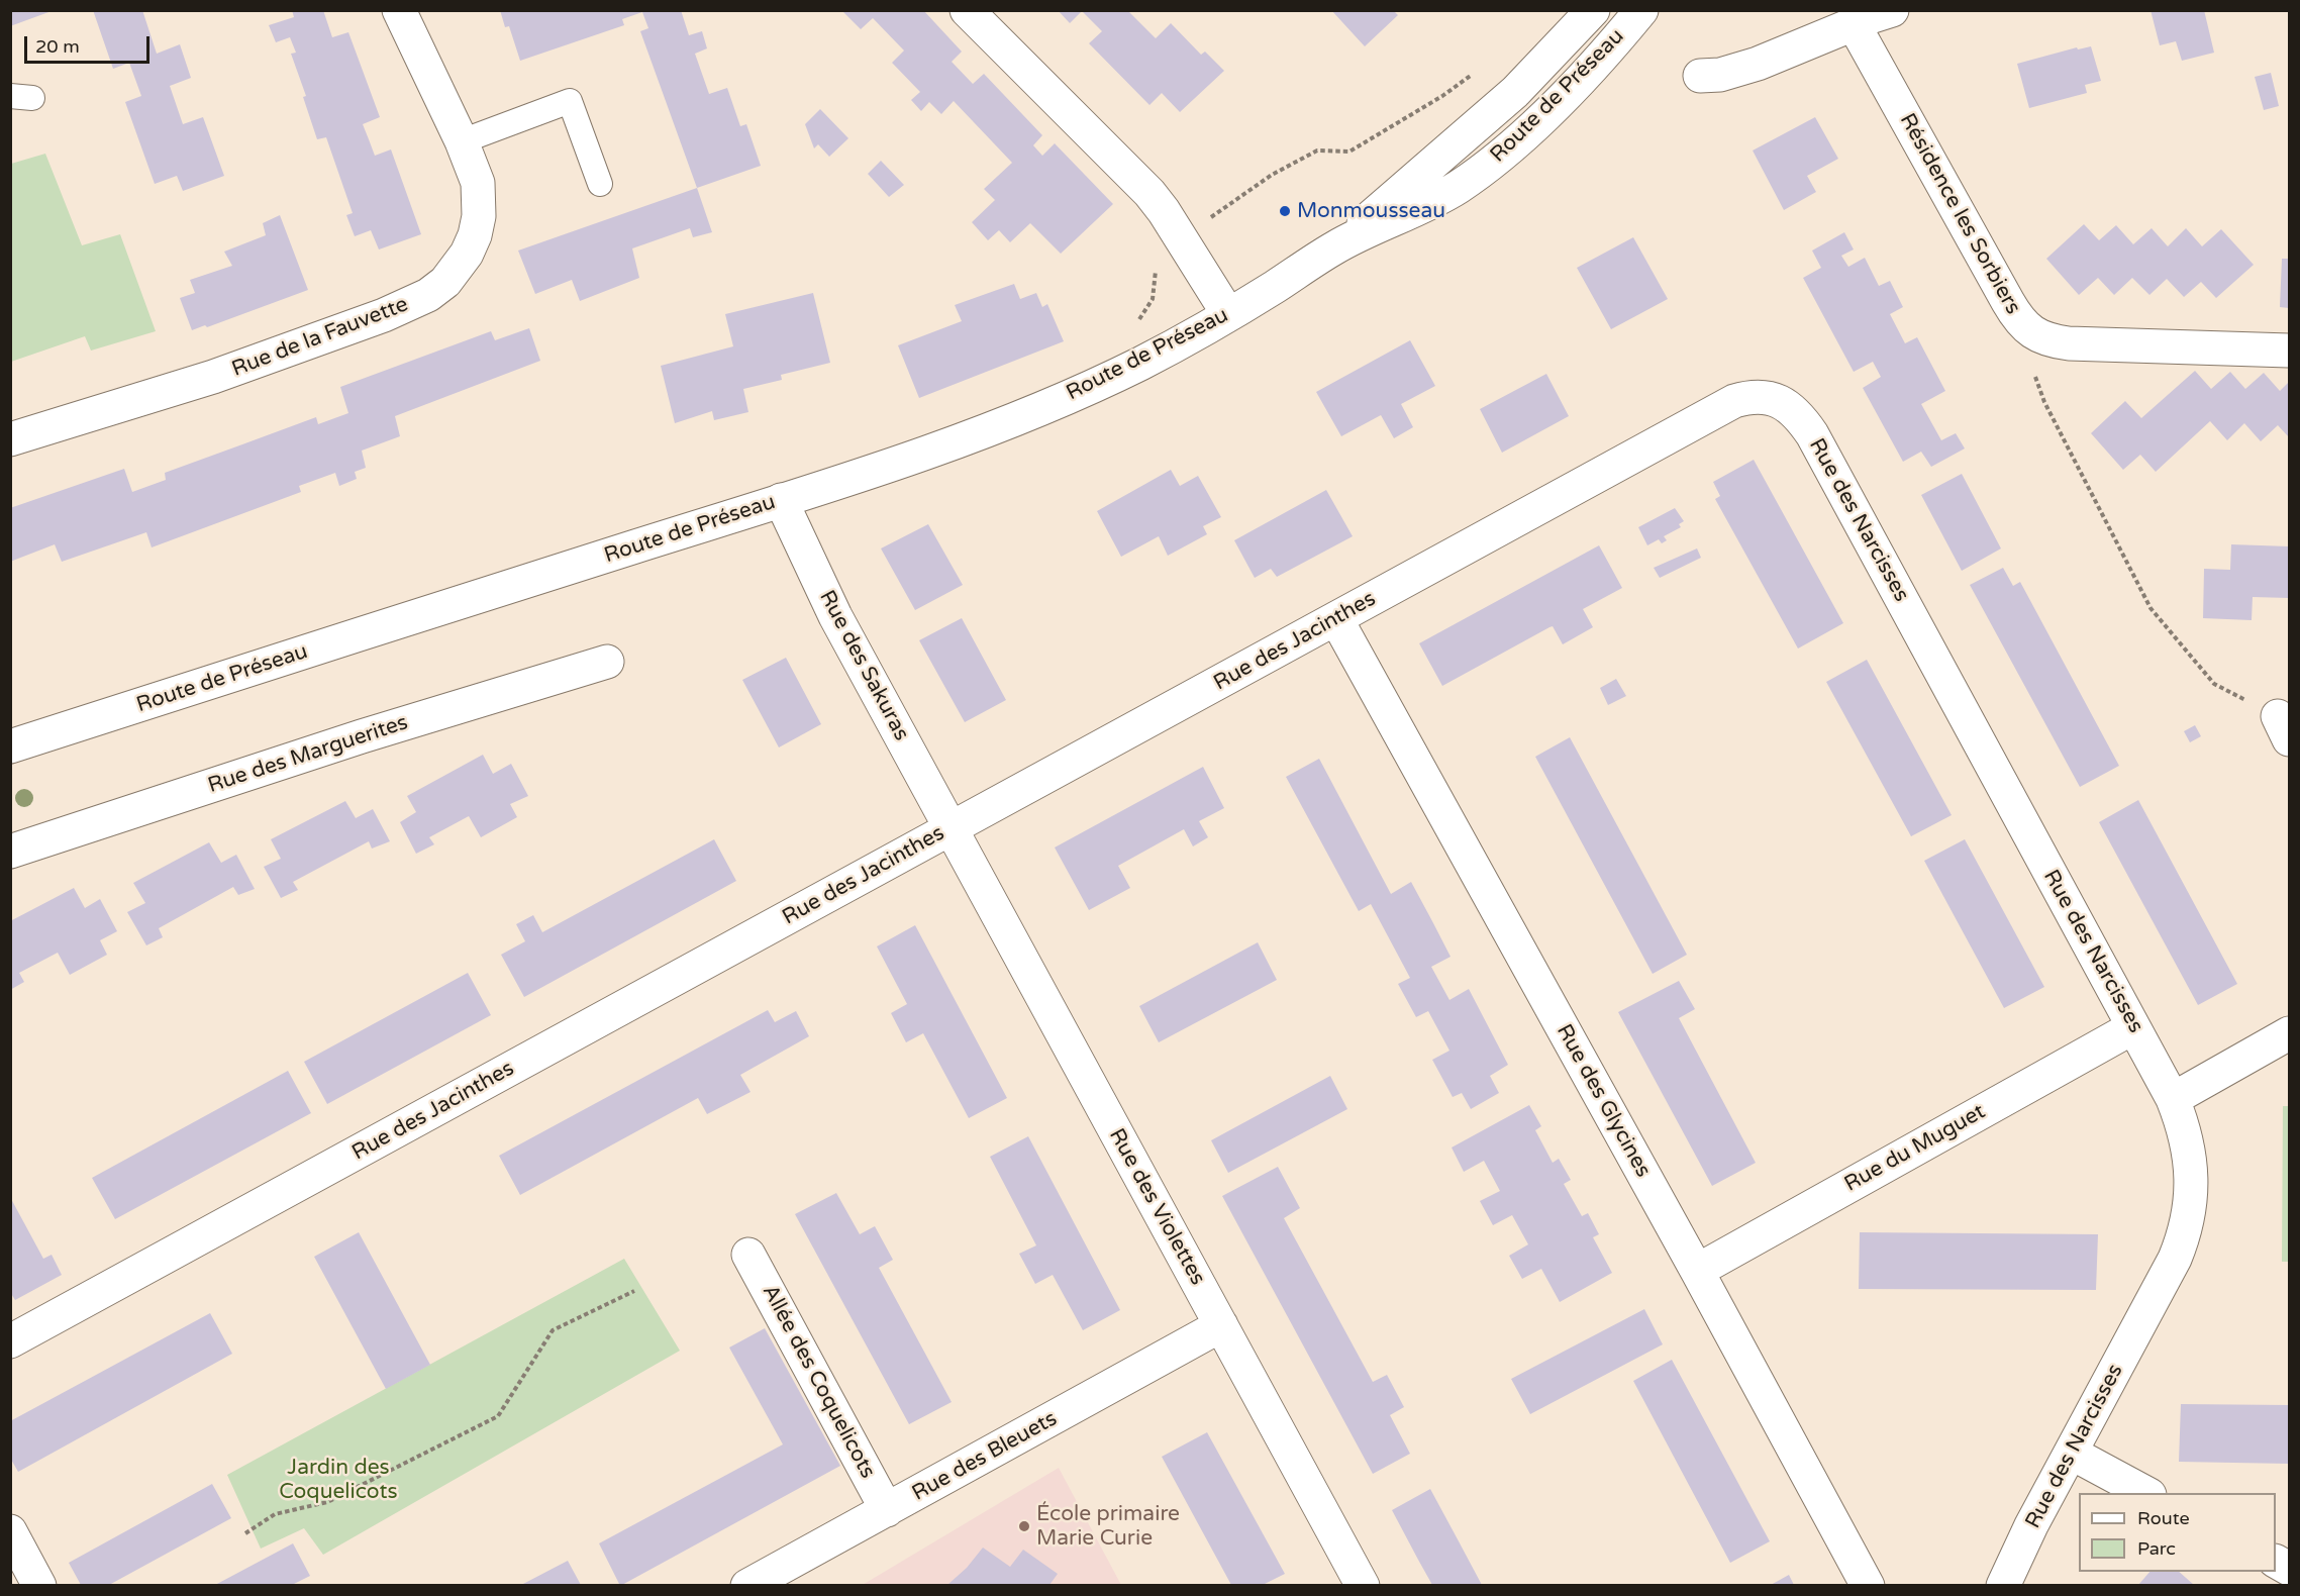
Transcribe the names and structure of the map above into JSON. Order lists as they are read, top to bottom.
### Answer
{
  "streets": {
    "street": [
      "Route de Préseau",
      "Résidence les Sorbiers",
      "Rue de la Fauvette",
      "Rue des Narcisses",
      "Rue des Jacinthes",
      "Rue des Sakuras",
      "Rue des Marguerites",
      "Rue des Glycines",
      "Rue du Muguet",
      "Rue des Violettes",
      "Allée des Coquelicots",
      "Rue des Bleuets"
    ]
  },
  "crossings": [
    ["Route de Préseau", "Rue des Sakuras"],
    ["Rue des Narcisses", "Rue des Jacinthes"],
    ["Rue des Narcisses", "Rue du Muguet"],
    ["Rue des Jacinthes", "Rue des Sakuras"],
    ["Rue des Jacinthes", "Rue des Glycines"],
    ["Rue des Jacinthes", "Rue des Violettes"],
    ["Rue des Sakuras", "Rue des Violettes"],
    ["Rue des Glycines", "Rue du Muguet"],
    ["Rue des Violettes", "Rue des Bleuets"],
    ["Allée des Coquelicots", "Rue des Bleuets"]
  ],
  "parks": ["Jardin des Coquelicots"],
  "places": ["Monmousseau", "École primaire Marie Curie"],
  "legend": ["Route", "Parc"],
  "scale_bar": "20 m"
}
